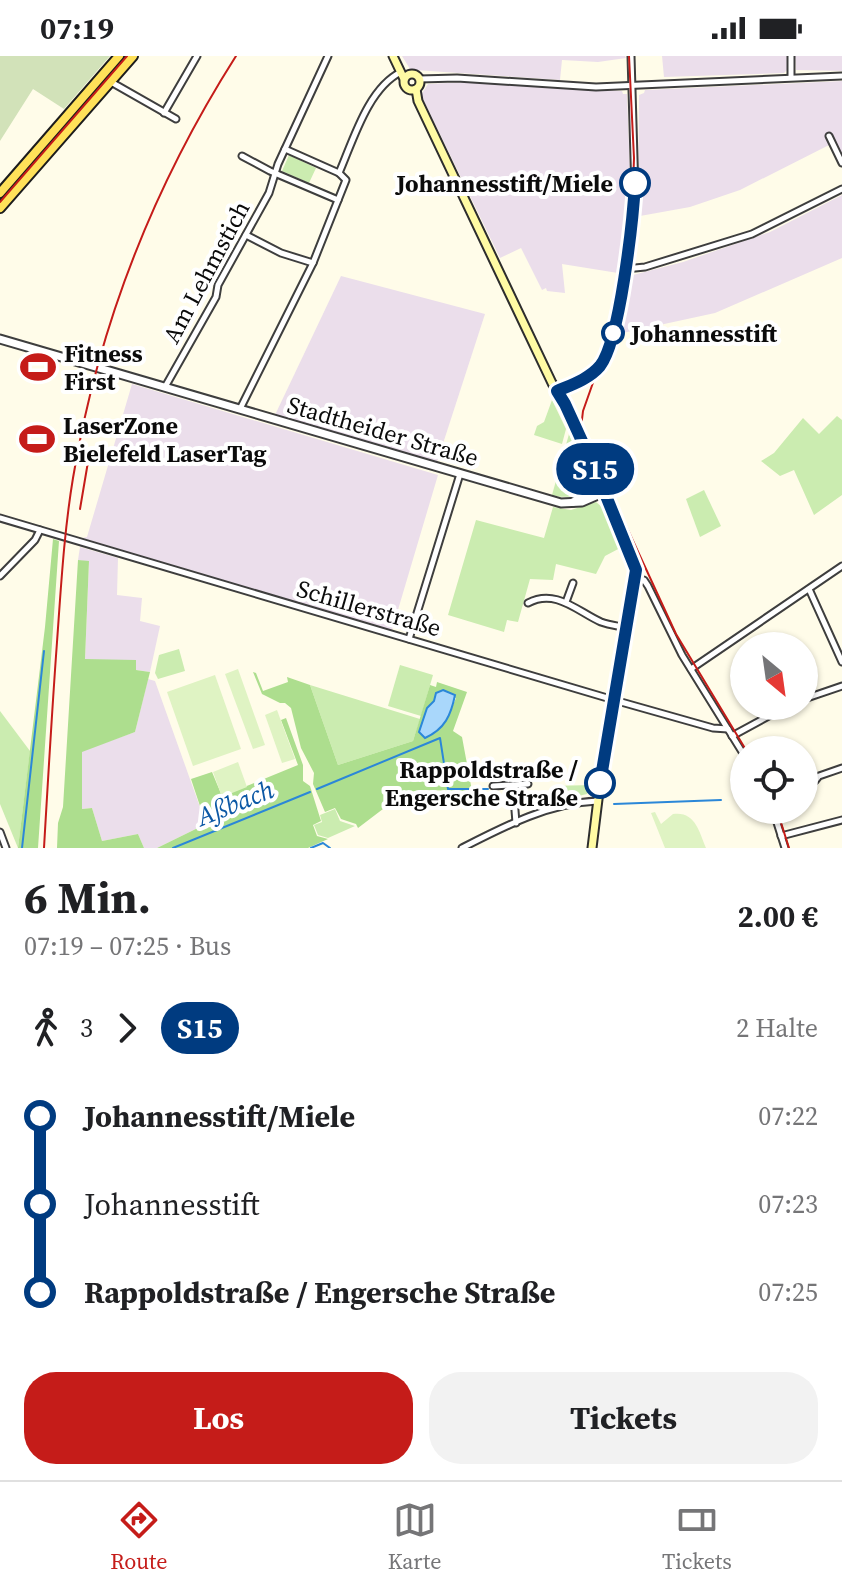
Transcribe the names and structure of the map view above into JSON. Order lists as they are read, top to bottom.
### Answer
{
  "streets": {
    "street": ["Am Lehmstich", "Stadtheider Straße", "Schillerstraße"]
  },
  "crossings": [
    ["Am Lehmstich", "Stadtheider Straße"]
  ],
  "water": ["Aßbach"],
  "places": {
    "other": ["Johannesstift/Miele", "Johannesstift", "Rappoldstraße / Engersche Straße"],
    "sports": ["Fitness First", "LaserZone Bielefeld LaserTag"]
  },
  "lines": ["bus line S15"],
  "north": "bottom right",
  "page": {
    "status": "07:19",
    "on_map": "S15",
    "heading": ["6 Min.", "07:19 – 07:25 · Bus", "2.00 €"],
    "legs": ["3", "S15", "2 Halte"],
    "list": [
      {
        "name": "Johannesstift/Miele",
        "value": "07:22"
      },
      {
        "name": "Johannesstift",
        "value": "07:23"
      },
      {
        "name": "Rappoldstraße / Engersche Straße",
        "value": "07:25"
      }
    ],
    "buttons": ["Los", "Tickets"],
    "tabs": ["Route", "Karte", "Tickets"]
  }
}
